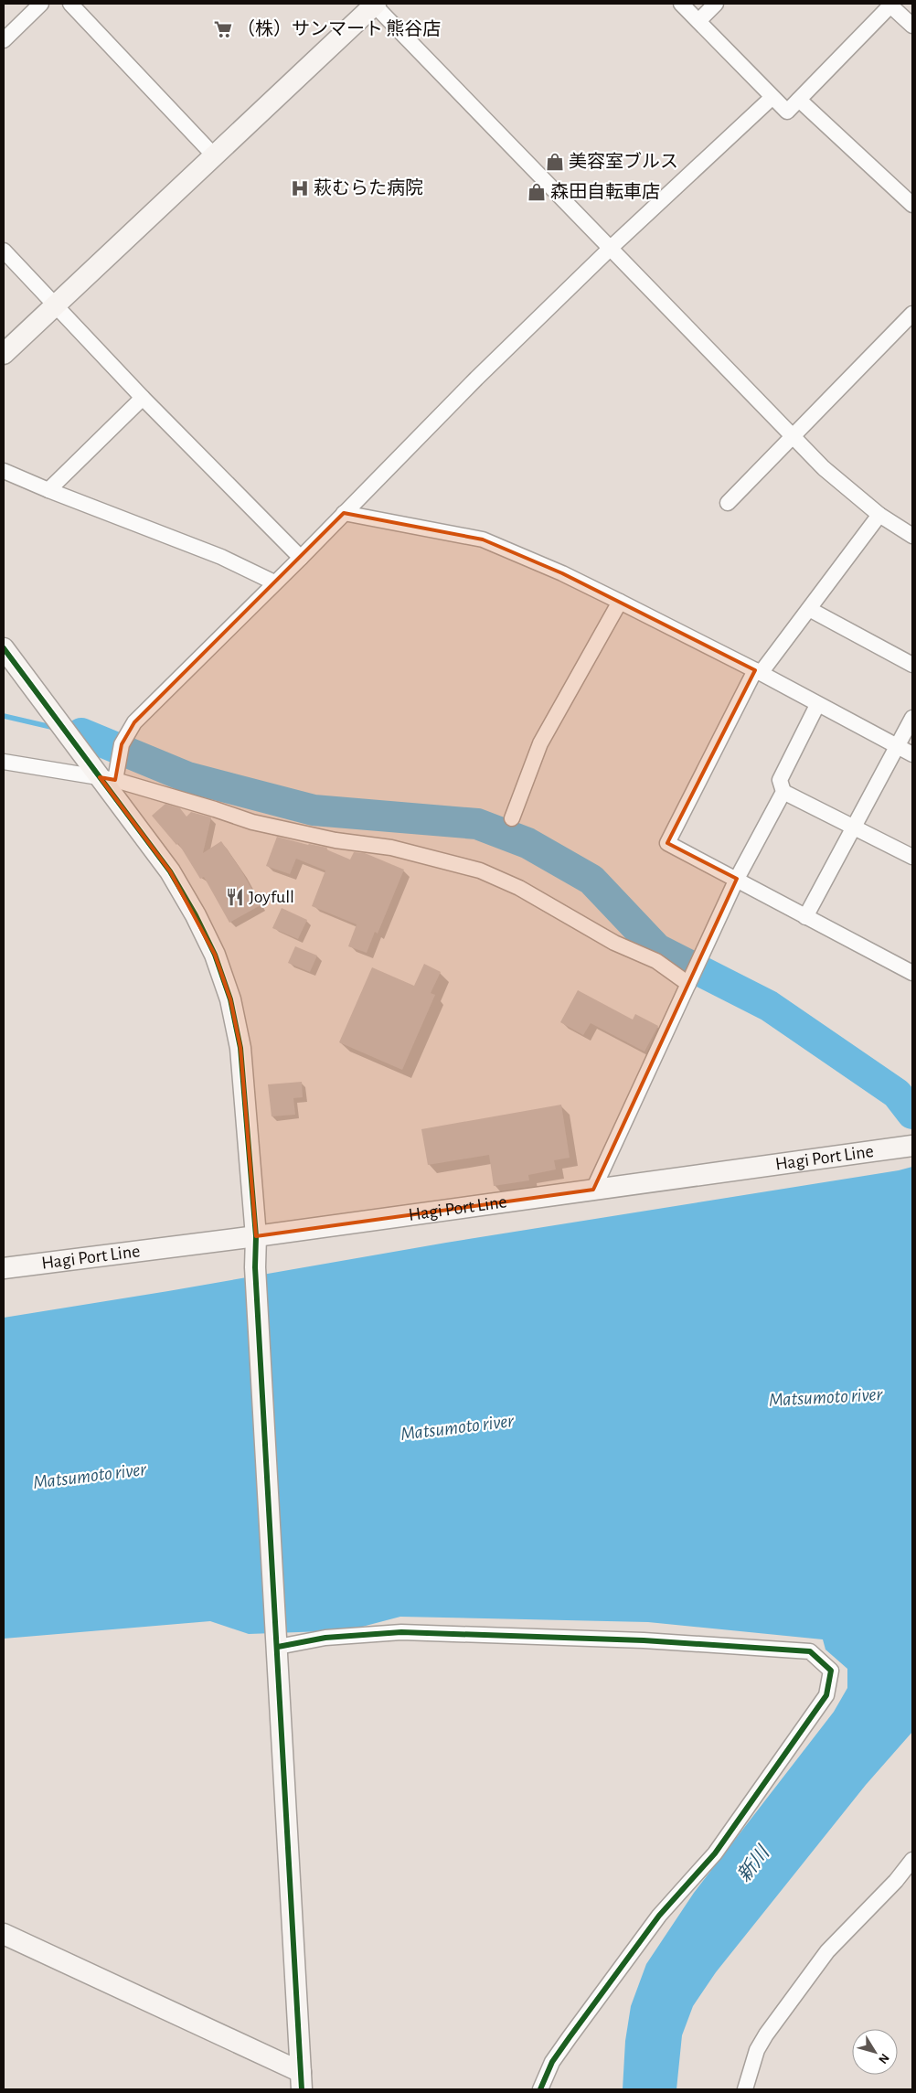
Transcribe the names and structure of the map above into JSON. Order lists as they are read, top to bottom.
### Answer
{
  "streets": {
    "street": ["Hagi Port Line"]
  },
  "water": ["Matsumoto river", "新川"],
  "places": {
    "supermarket": ["（株）サンマート 熊谷店"],
    "shop": ["美容室ブルス", "森田自転車店"],
    "hospital": ["萩むらた病院"],
    "restaurant": ["Joyfull"]
  },
  "north": "bottom right"
}
